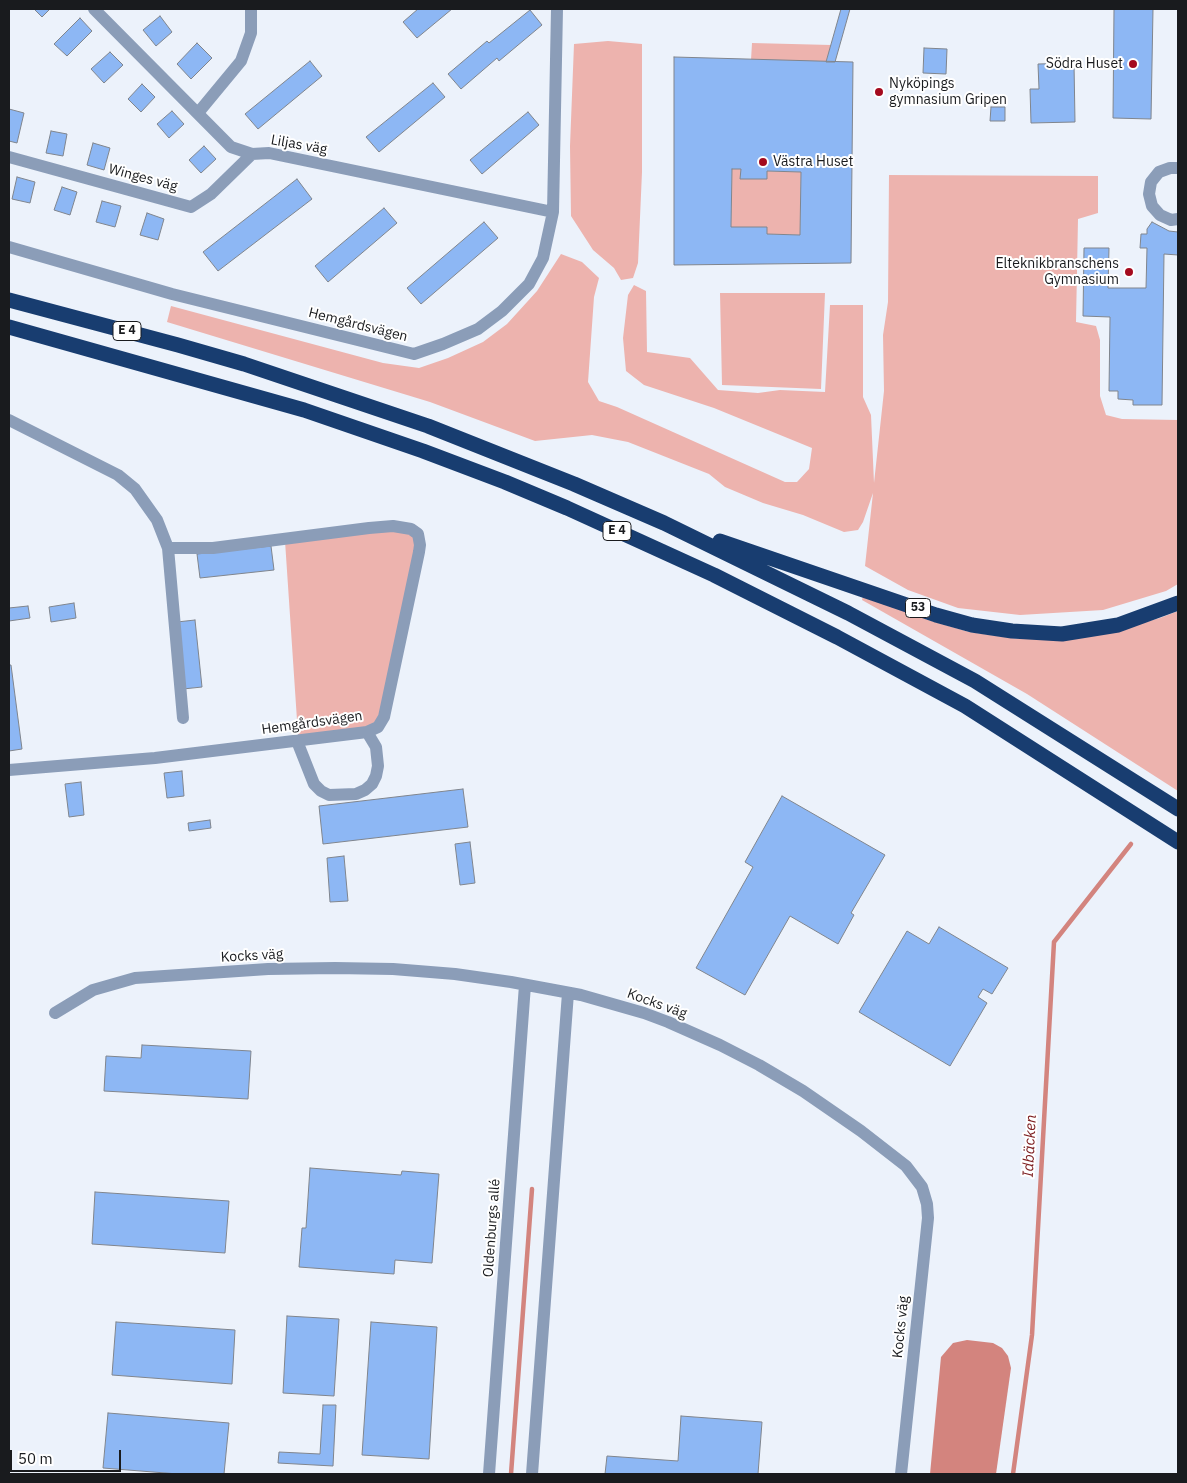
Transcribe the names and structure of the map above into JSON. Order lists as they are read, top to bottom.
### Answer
{
  "streets": {
    "highway": ["E 4", "53"],
    "street": [
      "Liljas väg",
      "Winges väg",
      "Hemgårdsvägen",
      "Kocks väg",
      "Oldenburgs allé"
    ]
  },
  "crossings": [
    ["Liljas väg", "Winges väg"],
    ["Liljas väg", "Hemgårdsvägen"],
    ["E 4", "53"],
    ["Kocks väg", "Oldenburgs allé"]
  ],
  "water": ["Idbäcken"],
  "places": [
    "Södra Huset",
    "Nyköpings gymnasium Gripen",
    "Västra Huset",
    "Elteknikbranschens Gymnasium"
  ],
  "scale_bar": "50 m"
}
